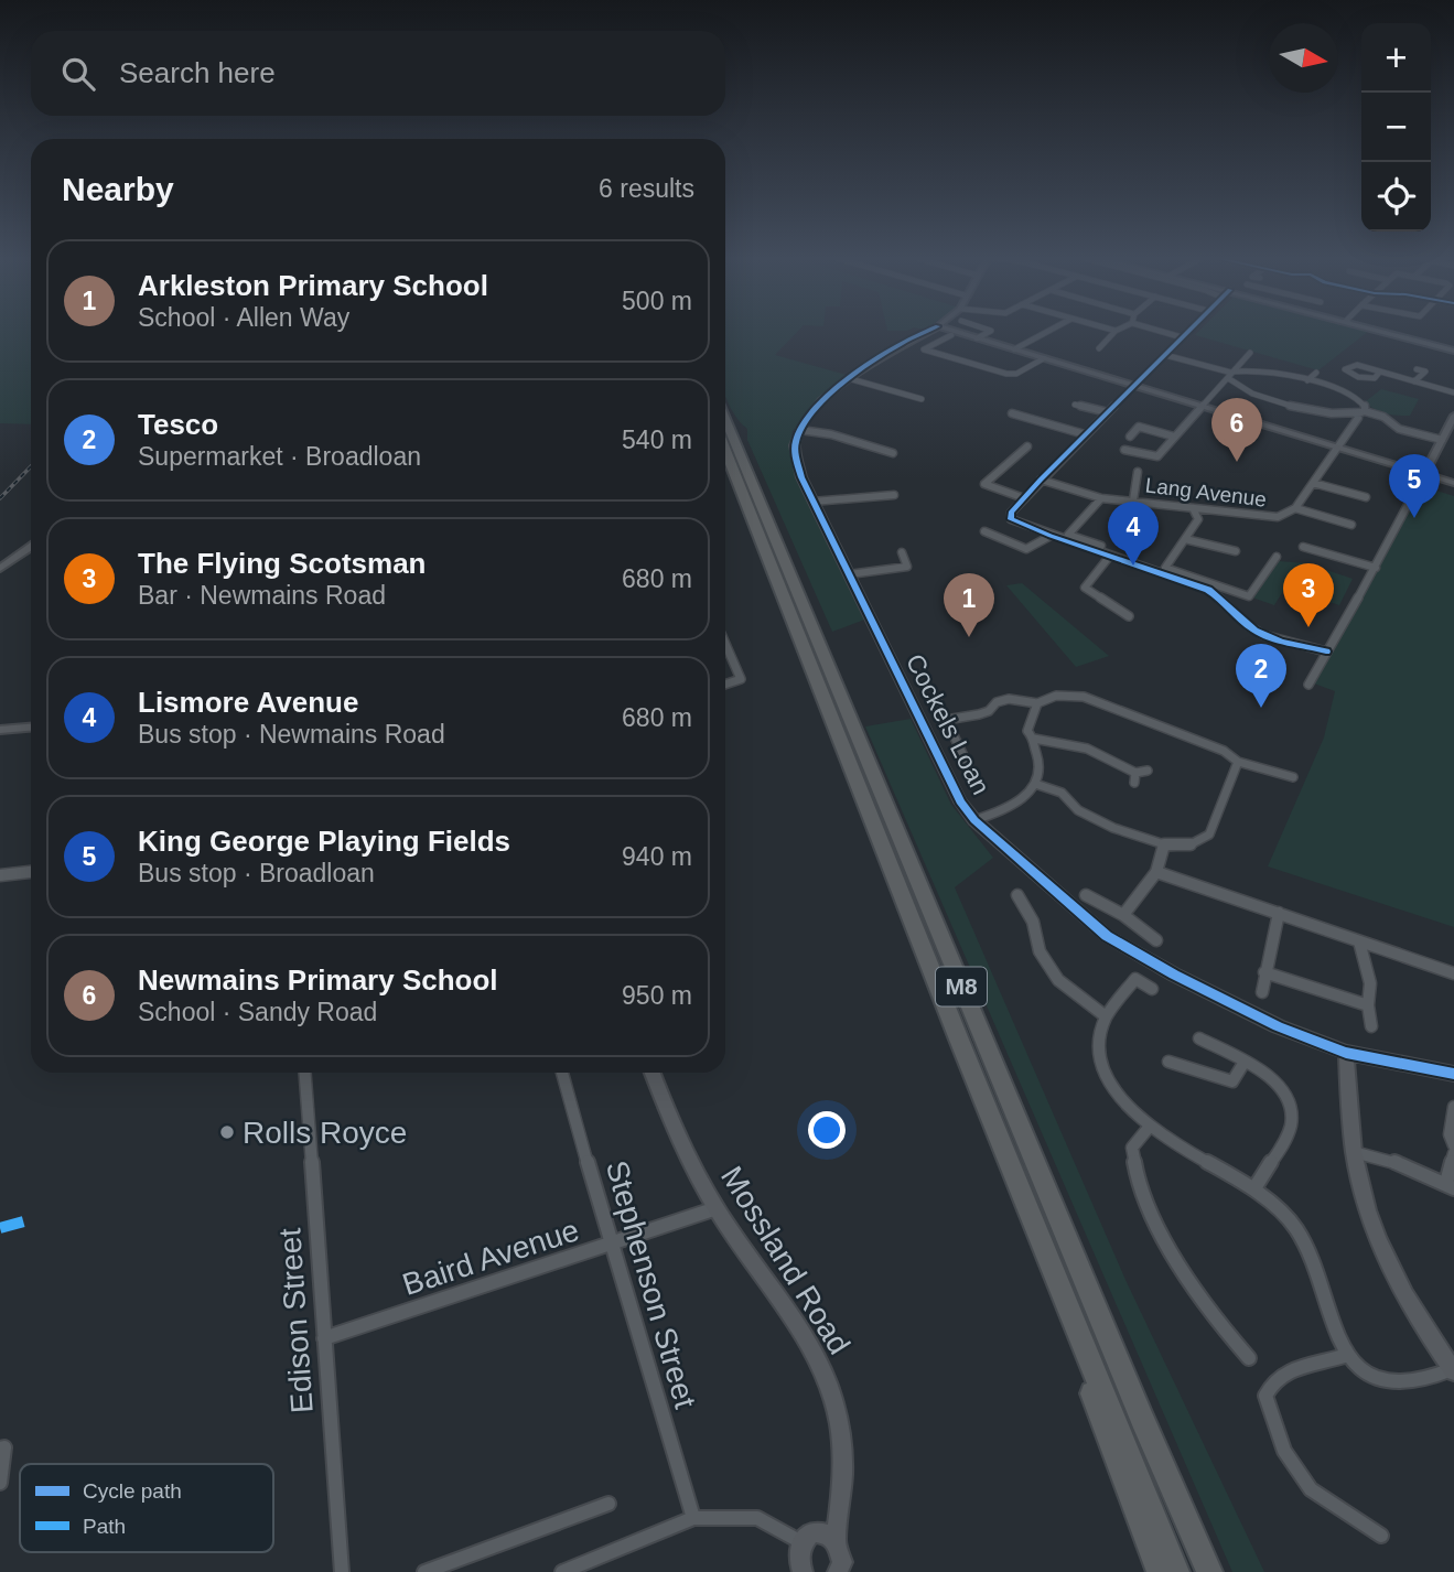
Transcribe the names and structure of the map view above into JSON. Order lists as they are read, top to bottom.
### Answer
{
  "streets": {
    "highway": ["M8"],
    "street": [
      "Lang Avenue",
      "Cockels Loan",
      "Baird Avenue",
      "Mossland Road",
      "Stephenson Street",
      "Edison Street"
    ]
  },
  "crossings": [
    ["Baird Avenue", "Mossland Road"],
    ["Baird Avenue", "Stephenson Street"],
    ["Baird Avenue", "Edison Street"]
  ],
  "places": ["Rolls Royce"],
  "legend": ["Cycle path", "Path"],
  "north": "right",
  "page": {
    "map_buttons": ["+", "−"],
    "search": "Search here",
    "heading": ["Nearby", "6 results"],
    "list": [
      {
        "mark": "1",
        "name": "Arkleston Primary School",
        "note": "School · Allen Way",
        "value": "500 m"
      },
      {
        "mark": "2",
        "name": "Tesco",
        "note": "Supermarket · Broadloan",
        "value": "540 m"
      },
      {
        "mark": "3",
        "name": "The Flying Scotsman",
        "note": "Bar · Newmains Road",
        "value": "680 m"
      },
      {
        "mark": "4",
        "name": "Lismore Avenue",
        "note": "Bus stop · Newmains Road",
        "value": "680 m"
      },
      {
        "mark": "5",
        "name": "King George Playing Fields",
        "note": "Bus stop · Broadloan",
        "value": "940 m"
      },
      {
        "mark": "6",
        "name": "Newmains Primary School",
        "note": "School · Sandy Road",
        "value": "950 m"
      }
    ],
    "pins": [
      "6",
      "5",
      "4",
      "3",
      "1",
      "2"
    ]
  }
}
